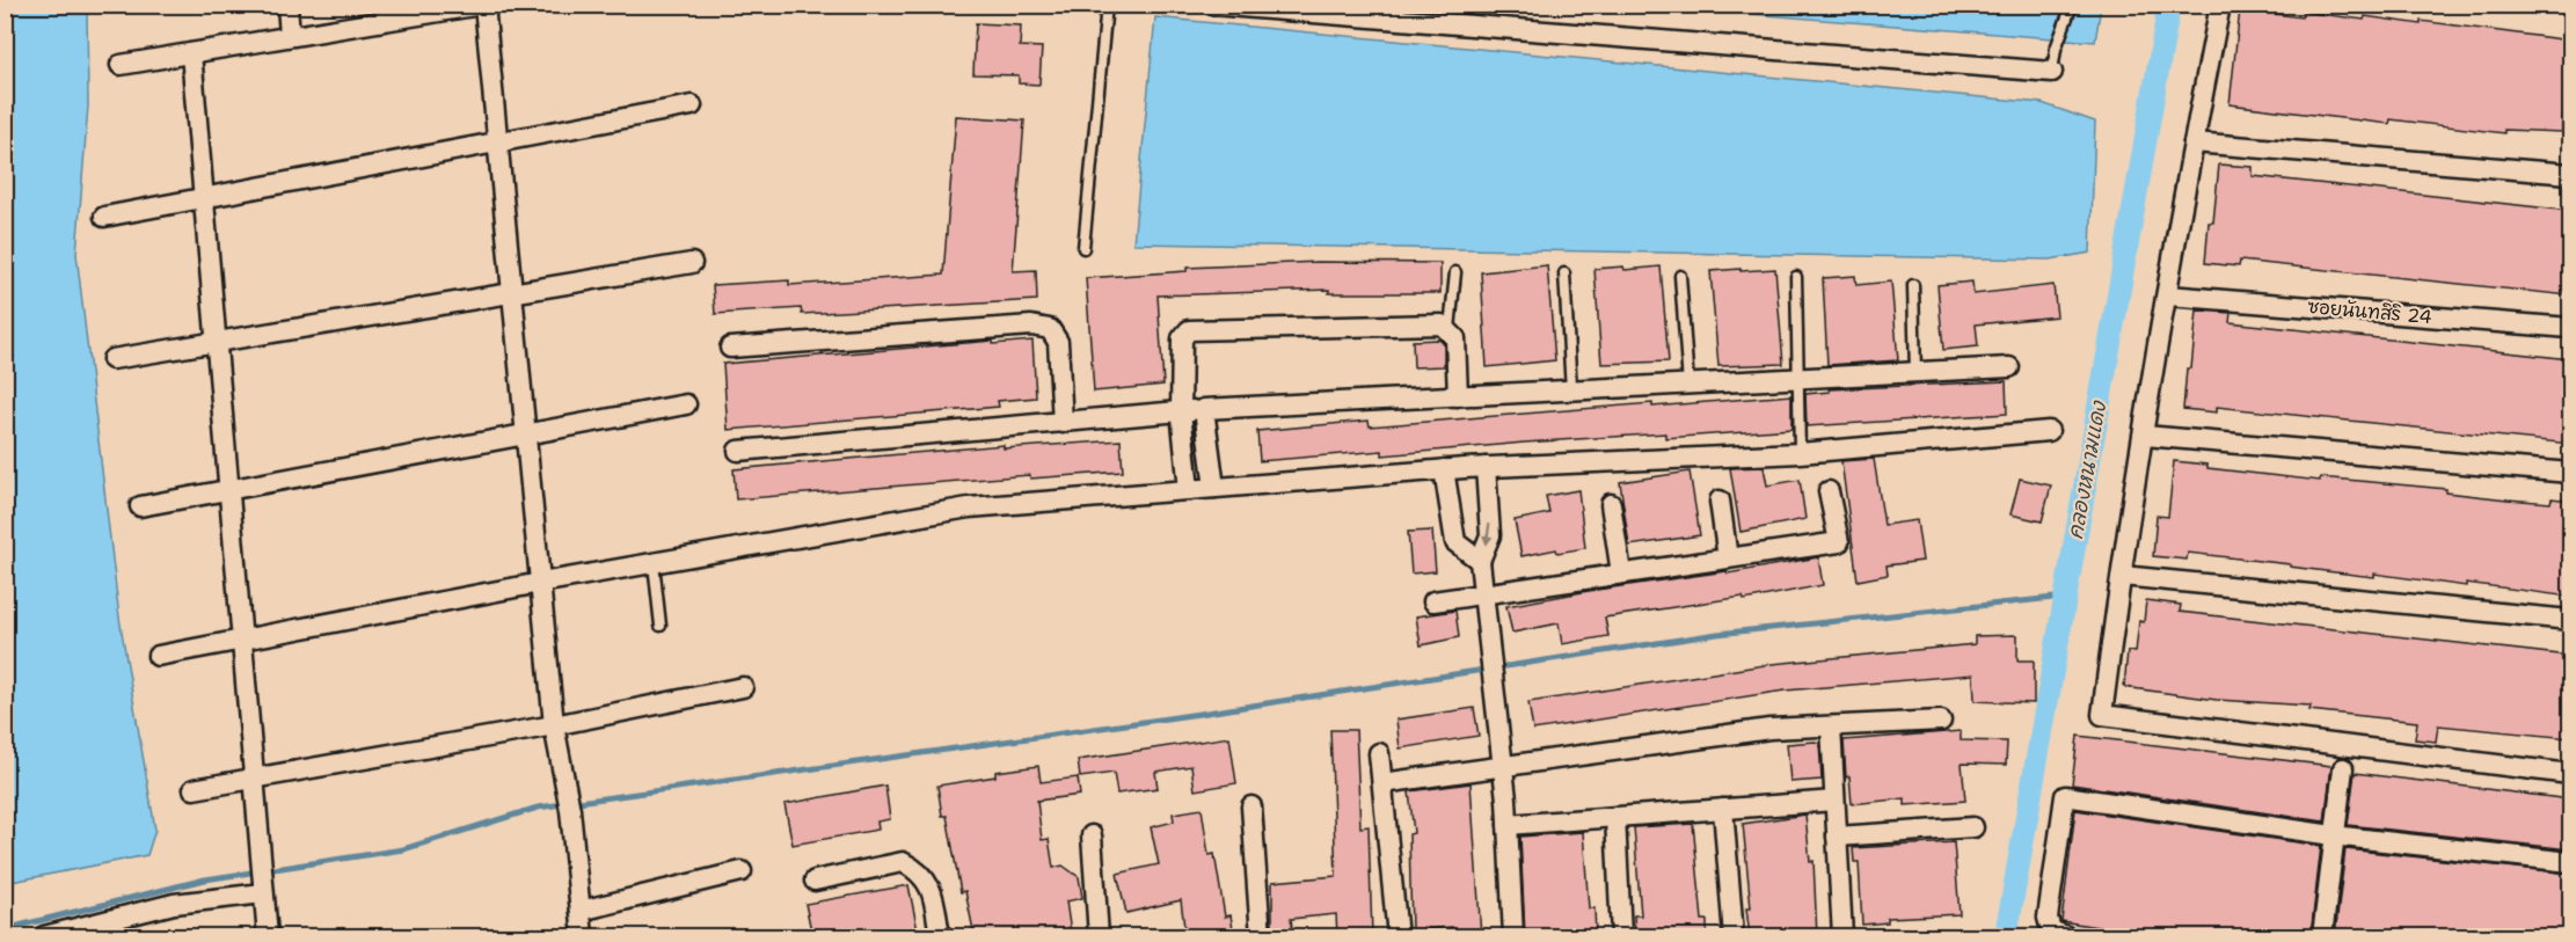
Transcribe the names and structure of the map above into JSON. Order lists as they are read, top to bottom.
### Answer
{
  "streets": {
    "street": ["ซอยนันทสิริ 24"]
  },
  "water": ["คลองหนามแดง"]
}
